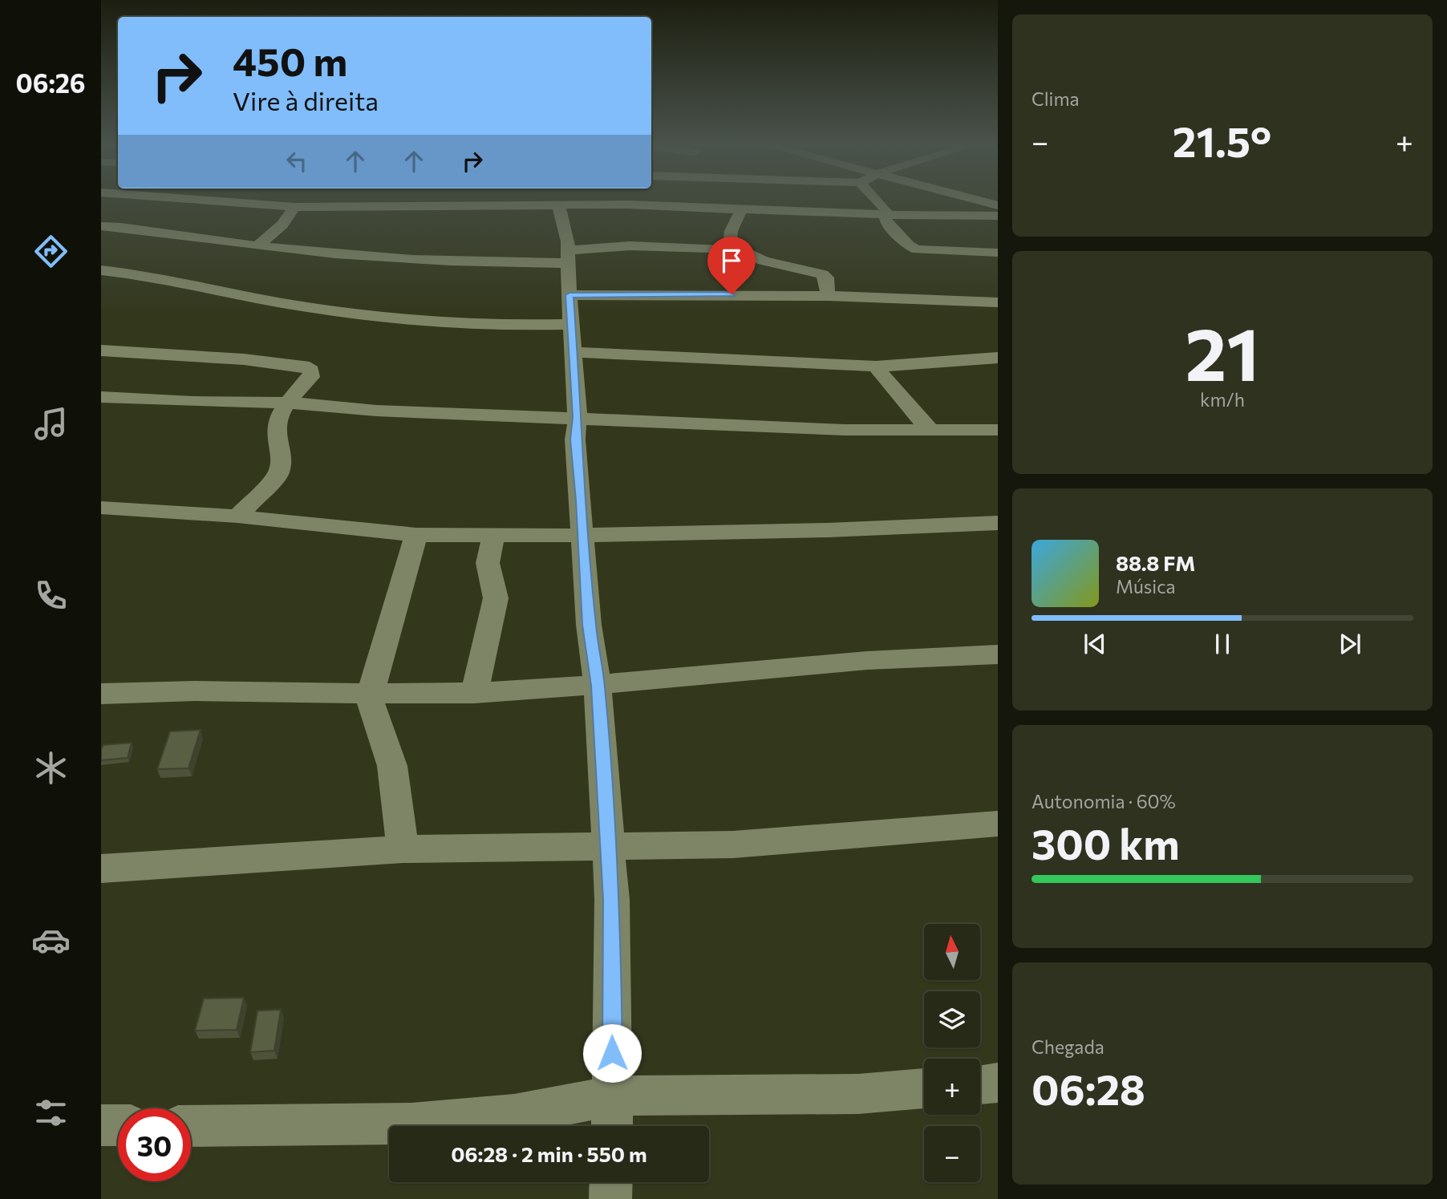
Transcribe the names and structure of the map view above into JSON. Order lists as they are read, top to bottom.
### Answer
{
  "north": "top",
  "page": {
    "tabs": "06:26",
    "tile": [
      "Clima",
      ["21", "km/h"],
      ["Autonomia · 60%", "300 km"],
      ["Chegada", "06:28"]
    ],
    "turn": ["450 m", "Vire à direita"],
    "heat": ["−", "21.5°", "+"],
    "song": ["88.8 FM", "Música"],
    "map_buttons": ["+", "−"],
    "limit": "30",
    "trip": "06:28 · 2 min · 550 m"
  }
}
